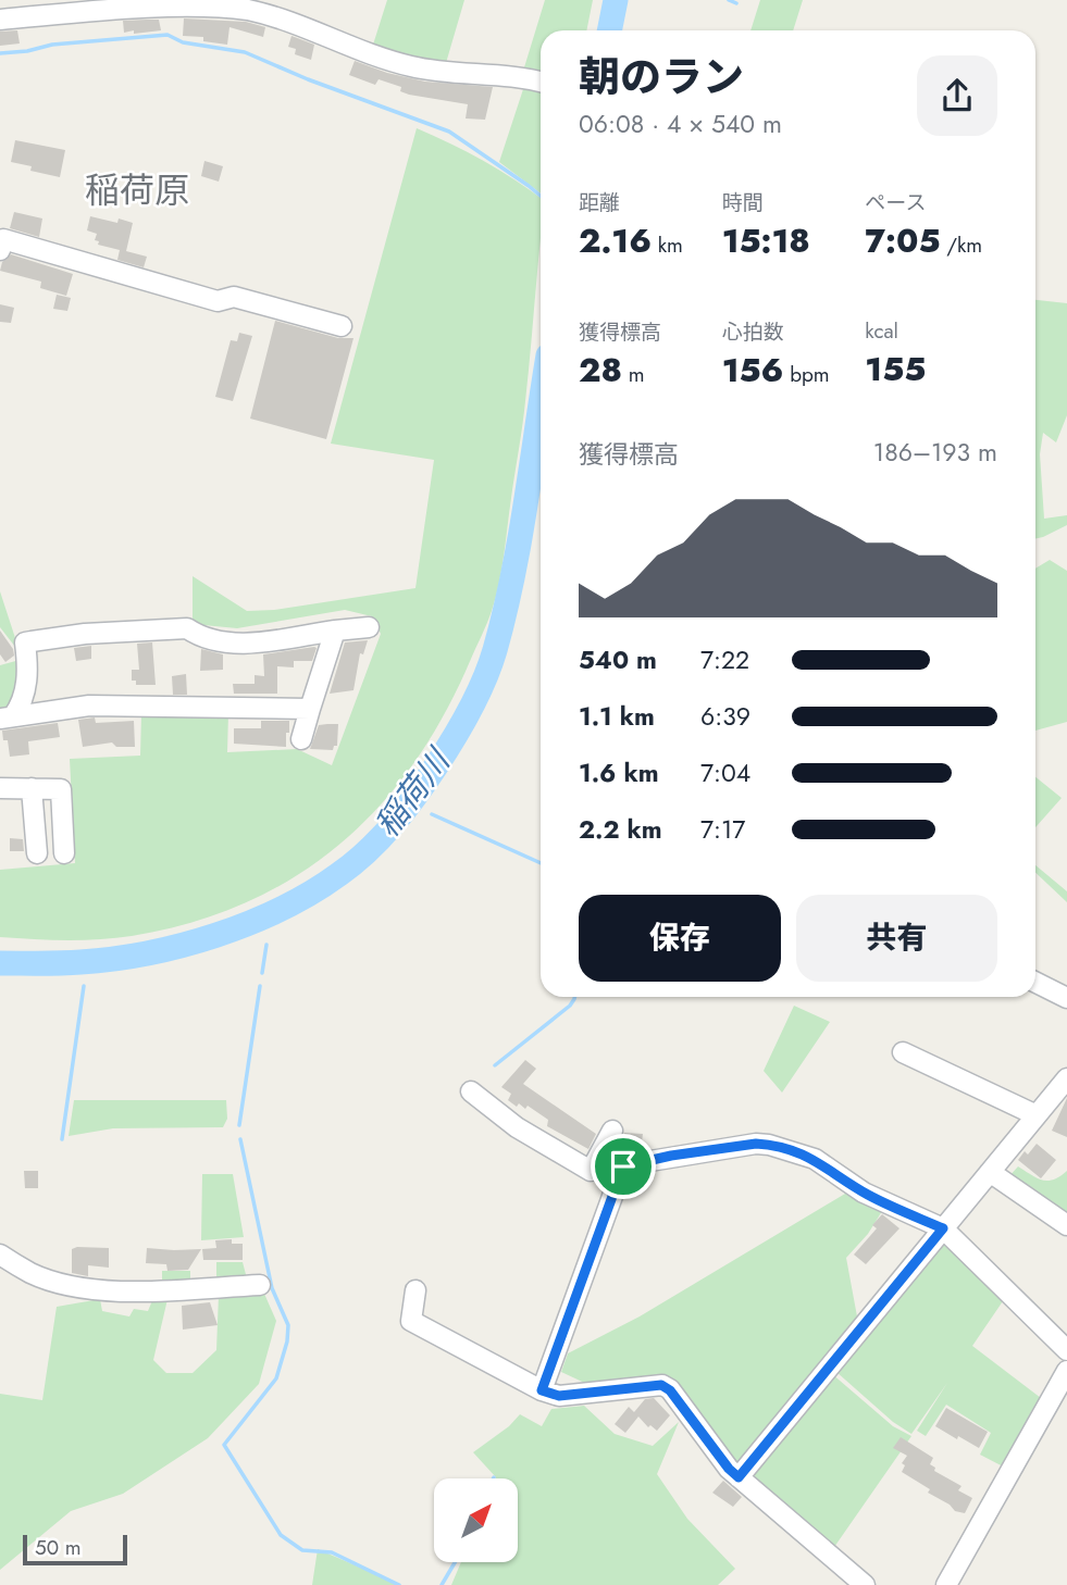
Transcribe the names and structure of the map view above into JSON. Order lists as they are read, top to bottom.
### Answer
{
  "districts": ["稲荷原"],
  "water": ["稲荷川"],
  "scale_bar": "50 m",
  "north": "top right",
  "page": {
    "heading": ["朝のラン", "06:08 · 4 × 540 m"],
    "stats": [
      ["距離", "2.16 km"],
      ["時間", "15:18"],
      ["ペース", "7:05 /km"],
      ["獲得標高", "28 m"],
      ["心拍数", "156 bpm"],
      ["kcal", "155"]
    ],
    "chart": ["獲得標高", "186–193 m"],
    "list": [
      {
        "name": "540 m",
        "note": "7:22"
      },
      {
        "name": "1.1 km",
        "note": "6:39"
      },
      {
        "name": "1.6 km",
        "note": "7:04"
      },
      {
        "name": "2.2 km",
        "note": "7:17"
      }
    ],
    "buttons": ["保存", "共有"],
    "scale": "50 m"
  }
}
